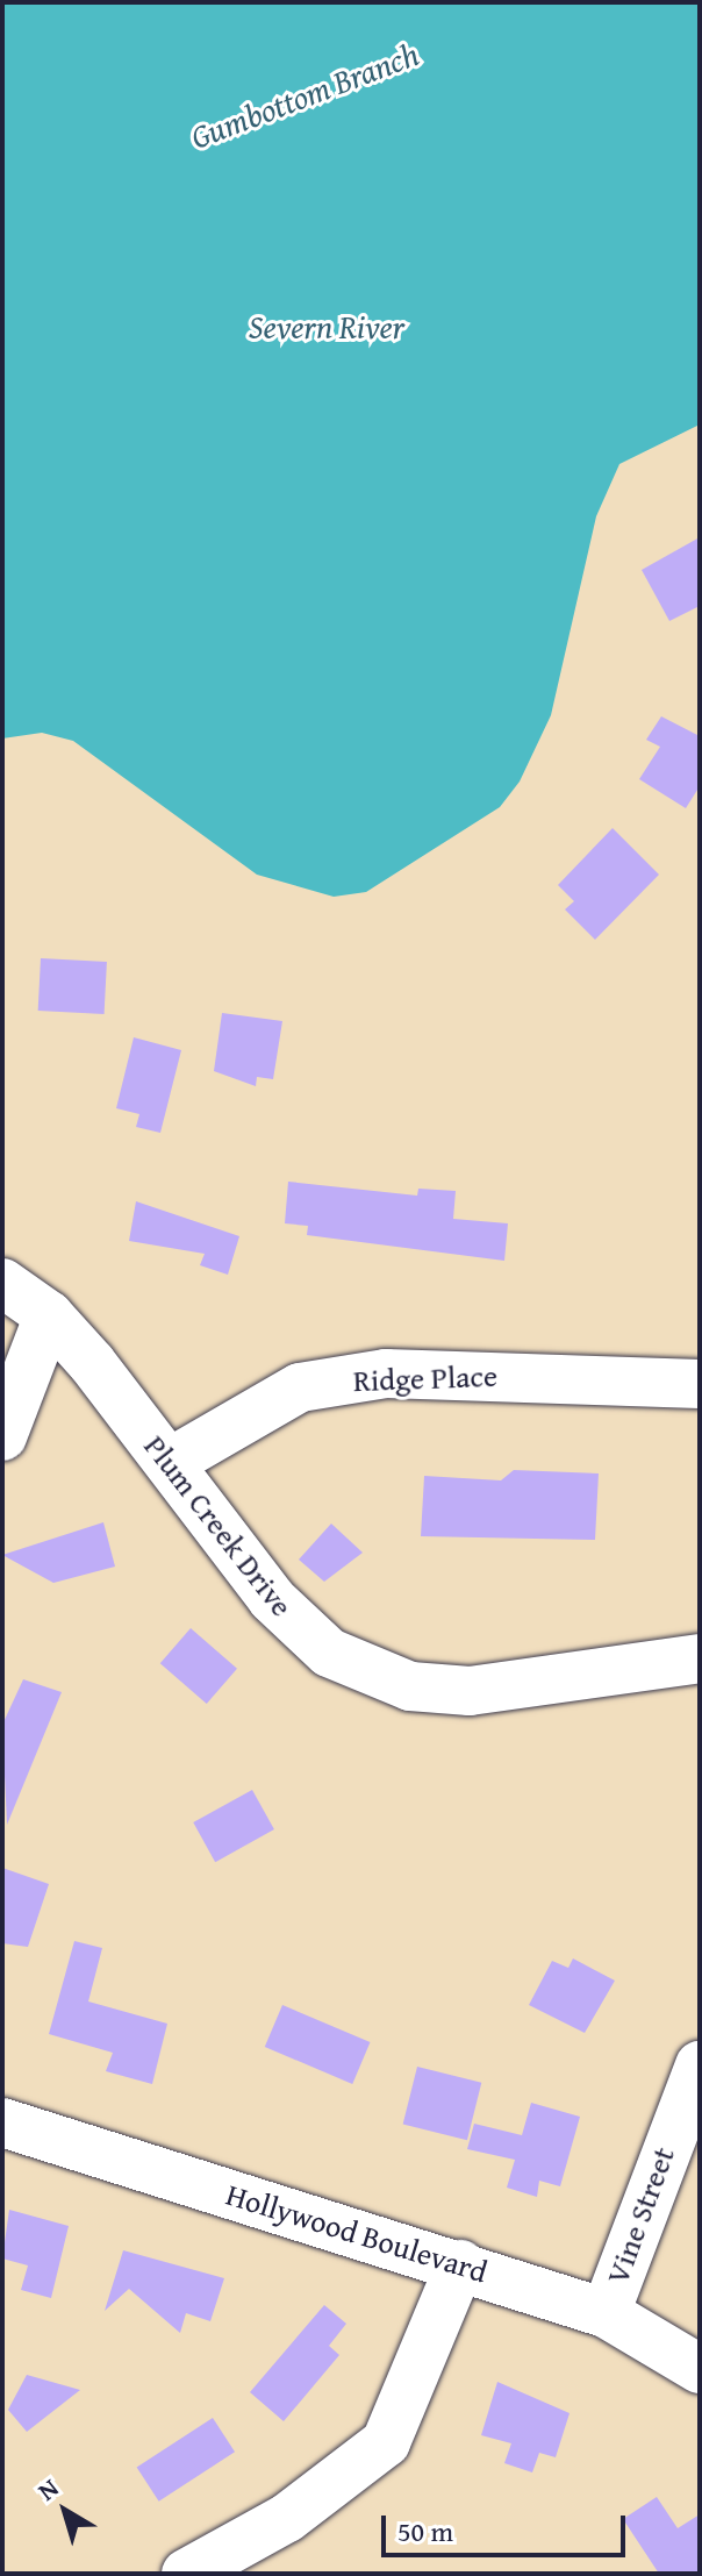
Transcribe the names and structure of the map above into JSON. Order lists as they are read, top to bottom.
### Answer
{
  "streets": {
    "street": [
      "Ridge Place",
      "Plum Creek Drive",
      "Vine Street",
      "Hollywood Boulevard"
    ]
  },
  "crossings": [
    ["Ridge Place", "Plum Creek Drive"],
    ["Vine Street", "Hollywood Boulevard"]
  ],
  "water": ["Gumbottom Branch", "Severn River"],
  "scale_bar": "50 m",
  "north": "top left"
}
